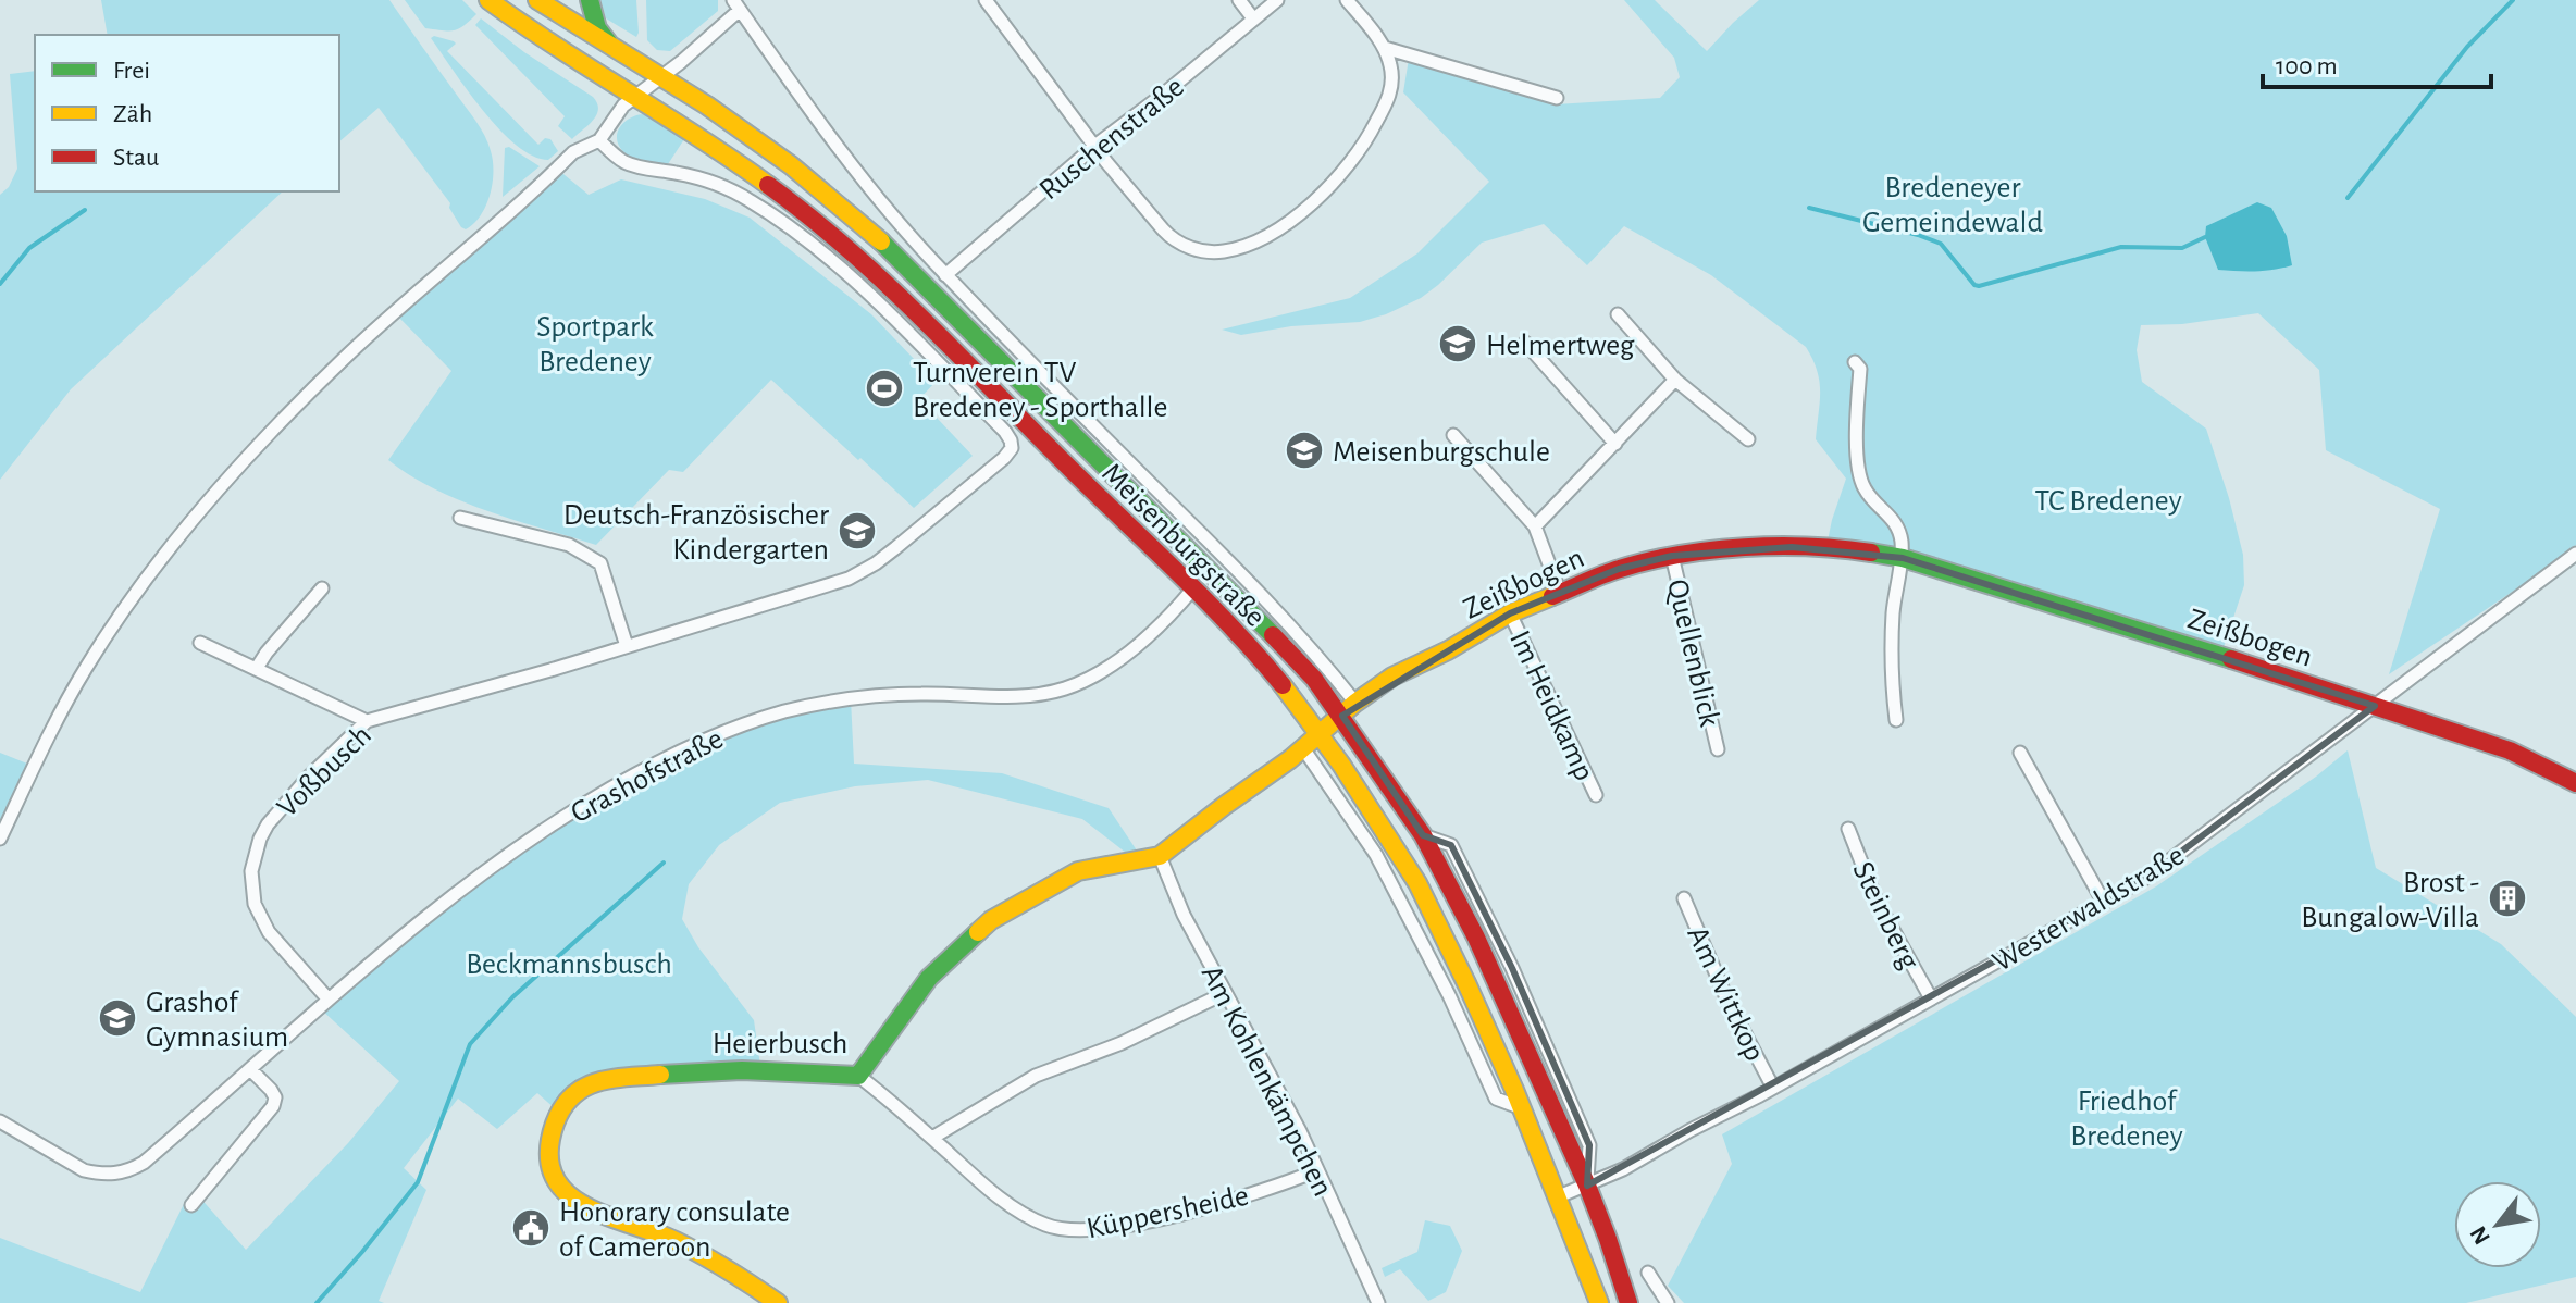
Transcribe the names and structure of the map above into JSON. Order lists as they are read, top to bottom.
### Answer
{
  "streets": {
    "main road": ["Meisenburgstraße", "Zeißbogen", "Heierbusch"],
    "street": [
      "Ruschenstraße",
      "Quellenblick",
      "Im Heidkamp",
      "Voßbusch",
      "Grashofstraße",
      "Westerwaldstraße",
      "Steinberg",
      "Am Wittkop",
      "Am Kohlenkämpchen",
      "Küppersheide"
    ]
  },
  "crossings": [
    ["Ruschenstraße", "Meisenburgstraße"],
    ["Meisenburgstraße", "Zeißbogen"],
    ["Meisenburgstraße", "Grashofstraße"],
    ["Meisenburgstraße", "Westerwaldstraße"],
    ["Meisenburgstraße", "Heierbusch"],
    ["Zeißbogen", "Quellenblick"],
    ["Zeißbogen", "Im Heidkamp"],
    ["Zeißbogen", "Westerwaldstraße"],
    ["Zeißbogen", "Heierbusch"],
    ["Voßbusch", "Grashofstraße"],
    ["Westerwaldstraße", "Steinberg"],
    ["Westerwaldstraße", "Am Wittkop"],
    ["Heierbusch", "Am Kohlenkämpchen"],
    ["Heierbusch", "Küppersheide"],
    ["Am Kohlenkämpchen", "Küppersheide"]
  ],
  "parks": [
    "Bredeneyer Gemeindewald",
    "Sportpark Bredeney",
    "TC Bredeney",
    "Beckmannsbusch",
    "Friedhof Bredeney"
  ],
  "places": {
    "school or university": [
      "Helmertweg",
      "Meisenburgschule",
      "Deutsch-Französischer Kindergarten",
      "Grashof Gymnasium"
    ],
    "sports": ["Turnverein TV Bredeney - Sporthalle"],
    "building": ["Brost - Bungalow-Villa"],
    "public building": ["Honorary consulate of Cameroon"]
  },
  "legend": ["Frei", "Zäh", "Stau"],
  "scale_bar": "100 m",
  "north": "bottom left"
}
